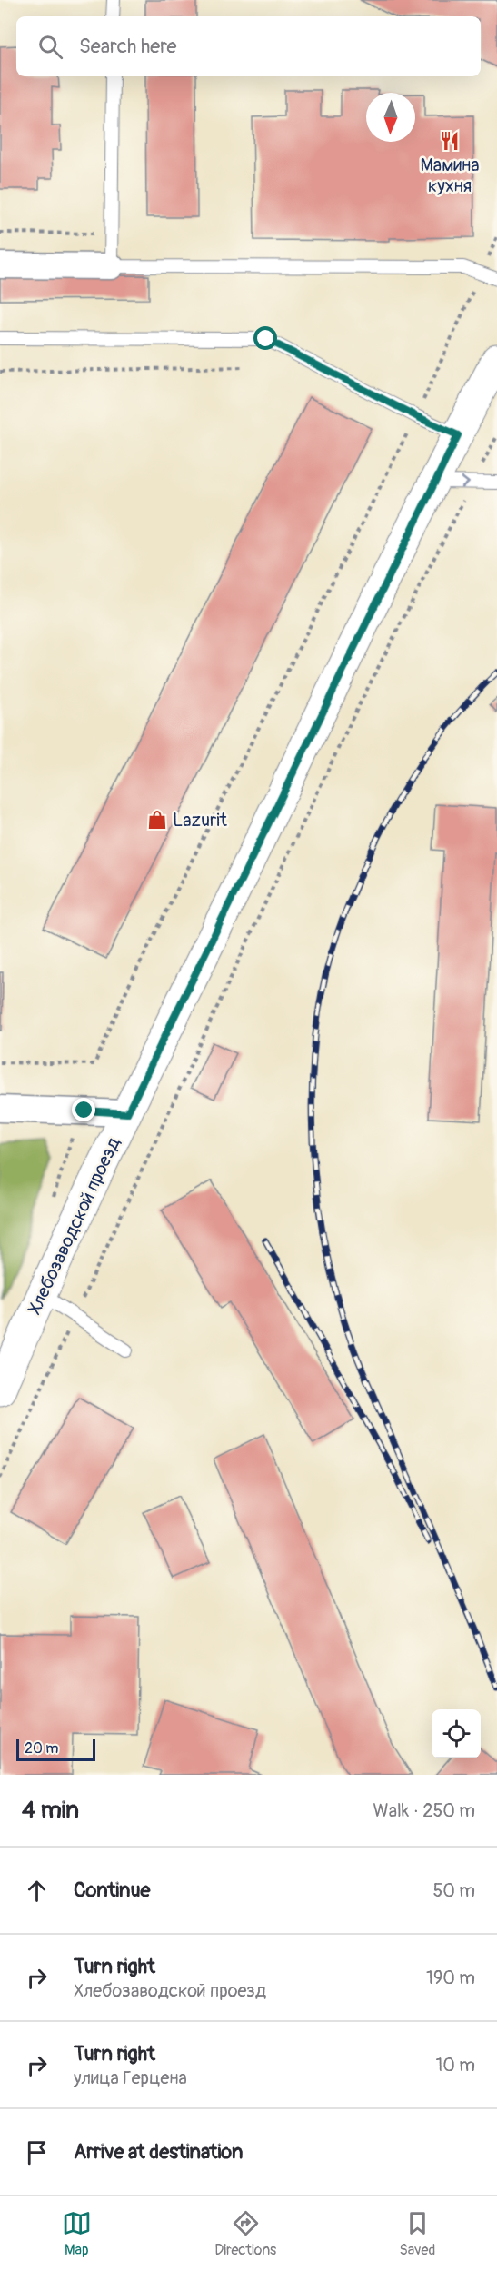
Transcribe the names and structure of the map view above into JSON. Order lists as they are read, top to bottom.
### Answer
{
  "streets": {
    "street": ["Хлебозаводской проезд"]
  },
  "places": {
    "restaurant": ["Мамина кухня"],
    "shop": ["Lazurit"]
  },
  "scale_bar": "20 m",
  "north": "bottom",
  "page": {
    "search": "Search here",
    "scale": "20 m",
    "heading": ["4 min", "Walk · 250 m"],
    "list": [
      ["Continue", "50 m"],
      ["Turn right", "Хлебозаводской проезд", "190 m"],
      ["Turn right", "улица Герцена", "10 m"],
      "Arrive at destination"
    ],
    "nav": ["Map", "Directions", "Saved"]
  }
}
